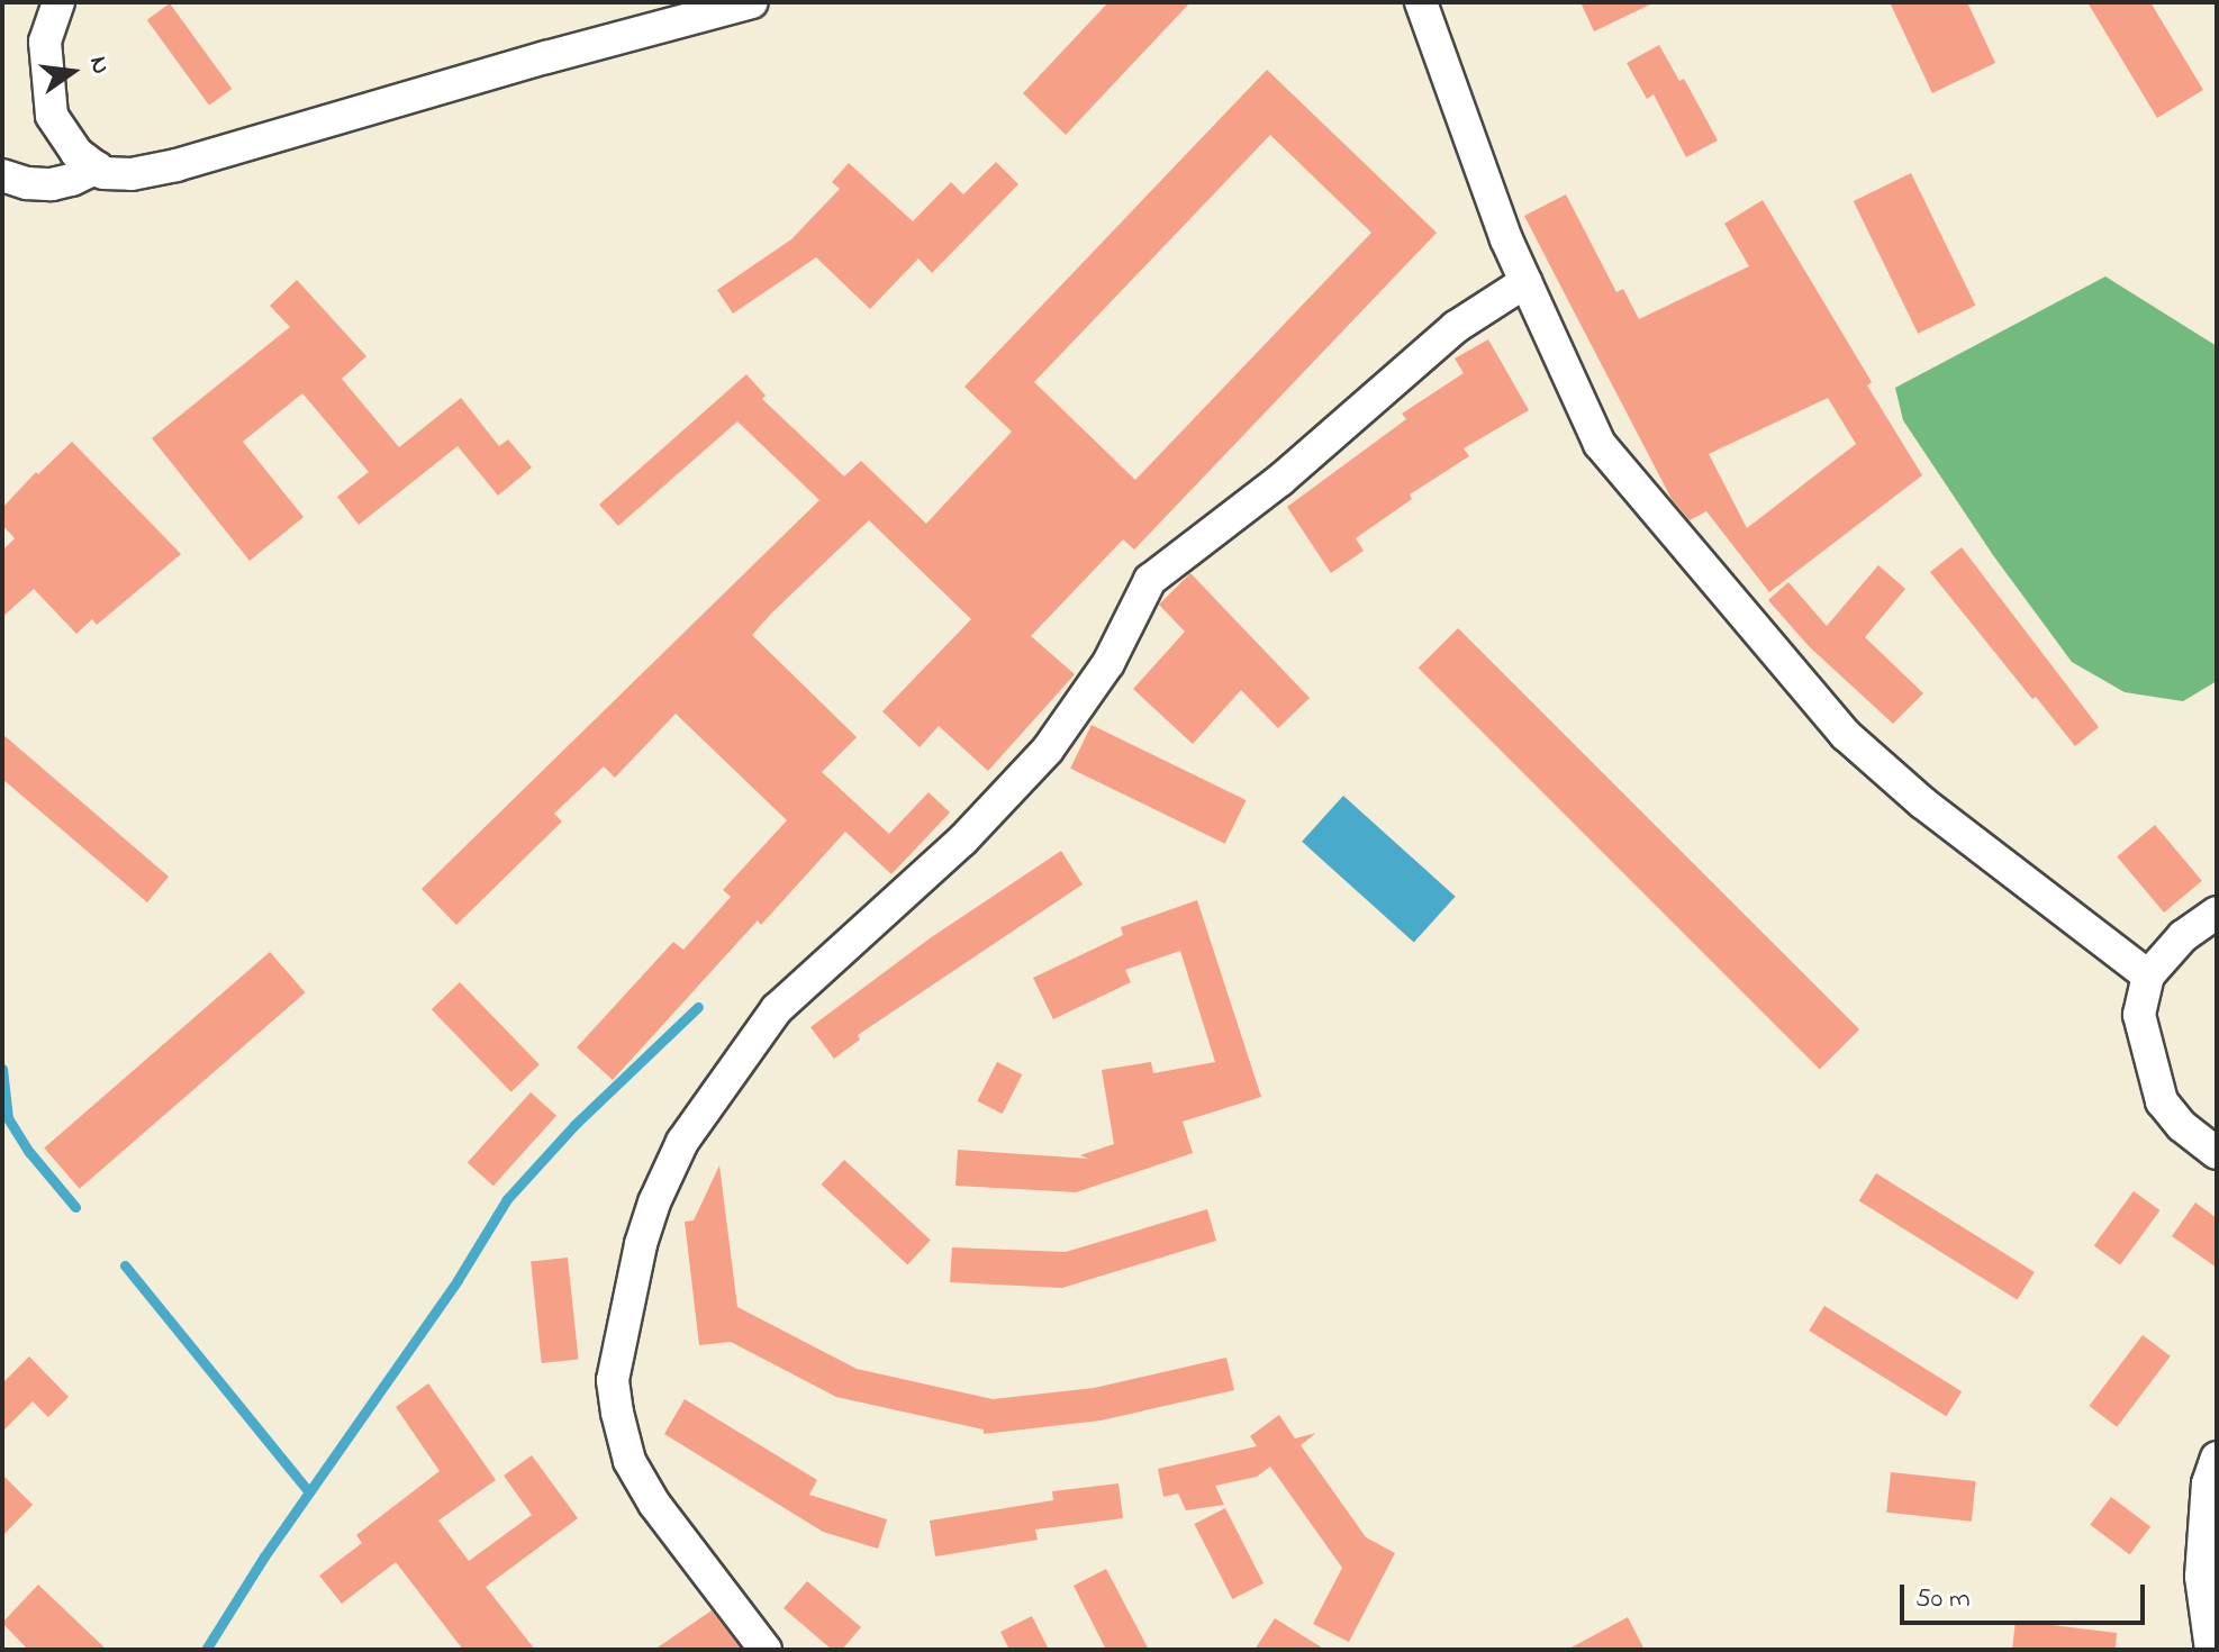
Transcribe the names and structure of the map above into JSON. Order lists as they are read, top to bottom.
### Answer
{
  "scale_bar": "50 m",
  "north": "right"
}
